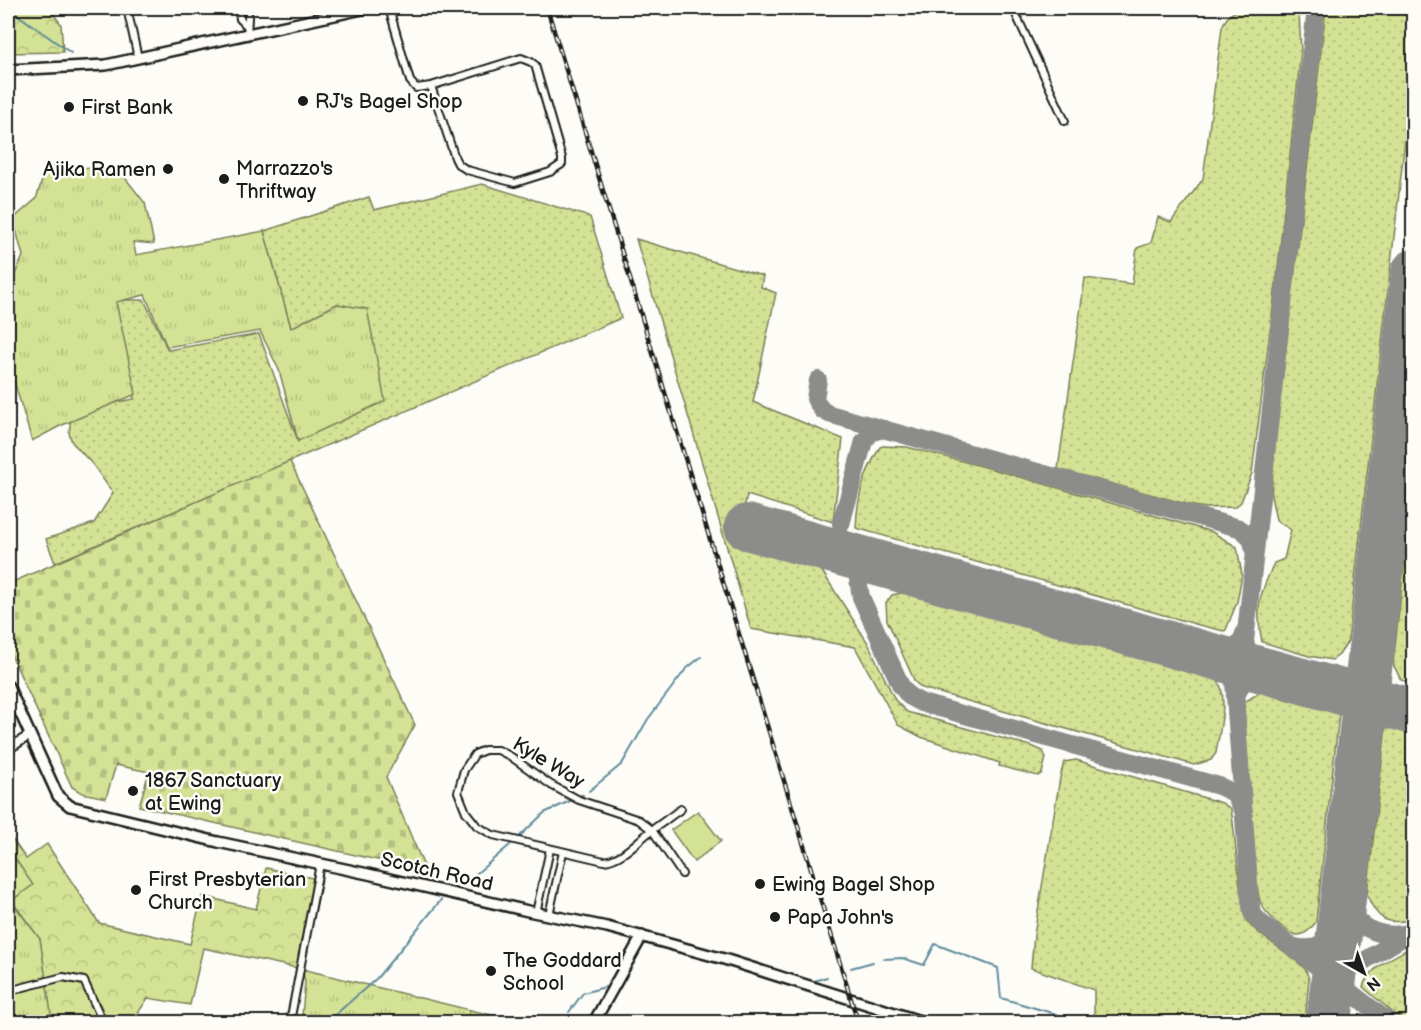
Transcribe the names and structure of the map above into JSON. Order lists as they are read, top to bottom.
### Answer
{
  "streets": {
    "main road": ["Scotch Road"],
    "street": ["Kyle Way"]
  },
  "places": [
    "RJ's Bagel Shop",
    "First Bank",
    "Ajika Ramen",
    "Marrazzo's Thriftway",
    "1867 Sanctuary at Ewing",
    "Ewing Bagel Shop",
    "First Presbyterian Church",
    "Papa John's",
    "The Goddard School"
  ],
  "north": "bottom right"
}
